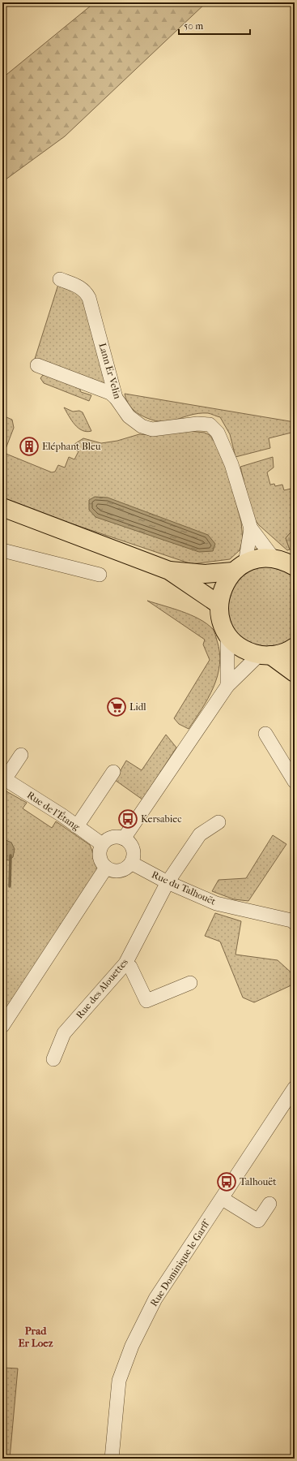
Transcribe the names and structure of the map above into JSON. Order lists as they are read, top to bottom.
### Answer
{
  "streets": {
    "street": [
      "Lann Er Velin",
      "Rue de l'Étang",
      "Rue du Talhouët",
      "Rue des Alouettes",
      "Rue Dominique le Garff"
    ]
  },
  "crossings": [
    ["Rue de l'Étang", "Rue du Talhouët"],
    ["Rue du Talhouët", "Rue des Alouettes"]
  ],
  "districts": ["Prad Er Loez"],
  "places": {
    "building": ["Eléphant Bleu"],
    "supermarket": ["Lidl"],
    "bus stop": ["Kersabiec", "Talhouët"]
  },
  "scale_bar": "50 m"
}
